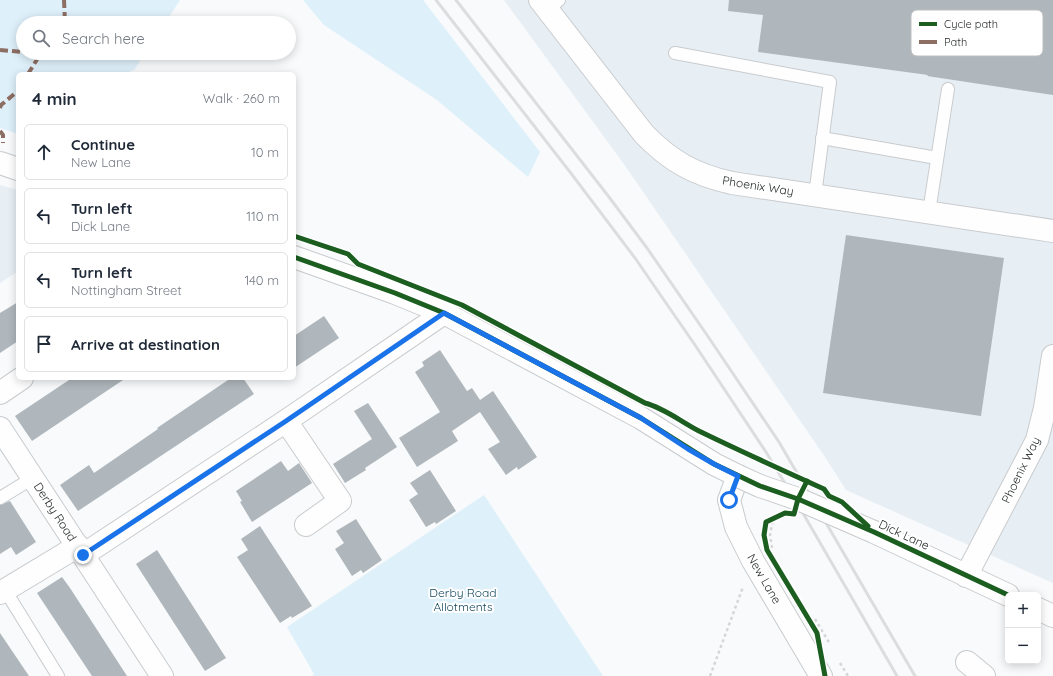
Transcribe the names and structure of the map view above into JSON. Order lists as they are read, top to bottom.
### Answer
{
  "streets": {
    "street": [
      "Phoenix Way",
      "Derby Road",
      "Dick Lane",
      "New Lane"
    ]
  },
  "crossings": [
    ["Phoenix Way", "Dick Lane"],
    ["Dick Lane", "New Lane"]
  ],
  "parks": ["Derby Road Allotments"],
  "legend": ["Cycle path", "Path"],
  "page": {
    "search": "Search here",
    "heading": ["4 min", "Walk · 260 m"],
    "list": [
      ["Continue", "New Lane", "10 m"],
      ["Turn left", "Dick Lane", "110 m"],
      ["Turn left", "Nottingham Street", "140 m"],
      "Arrive at destination"
    ],
    "map_buttons": ["+", "−"]
  }
}
